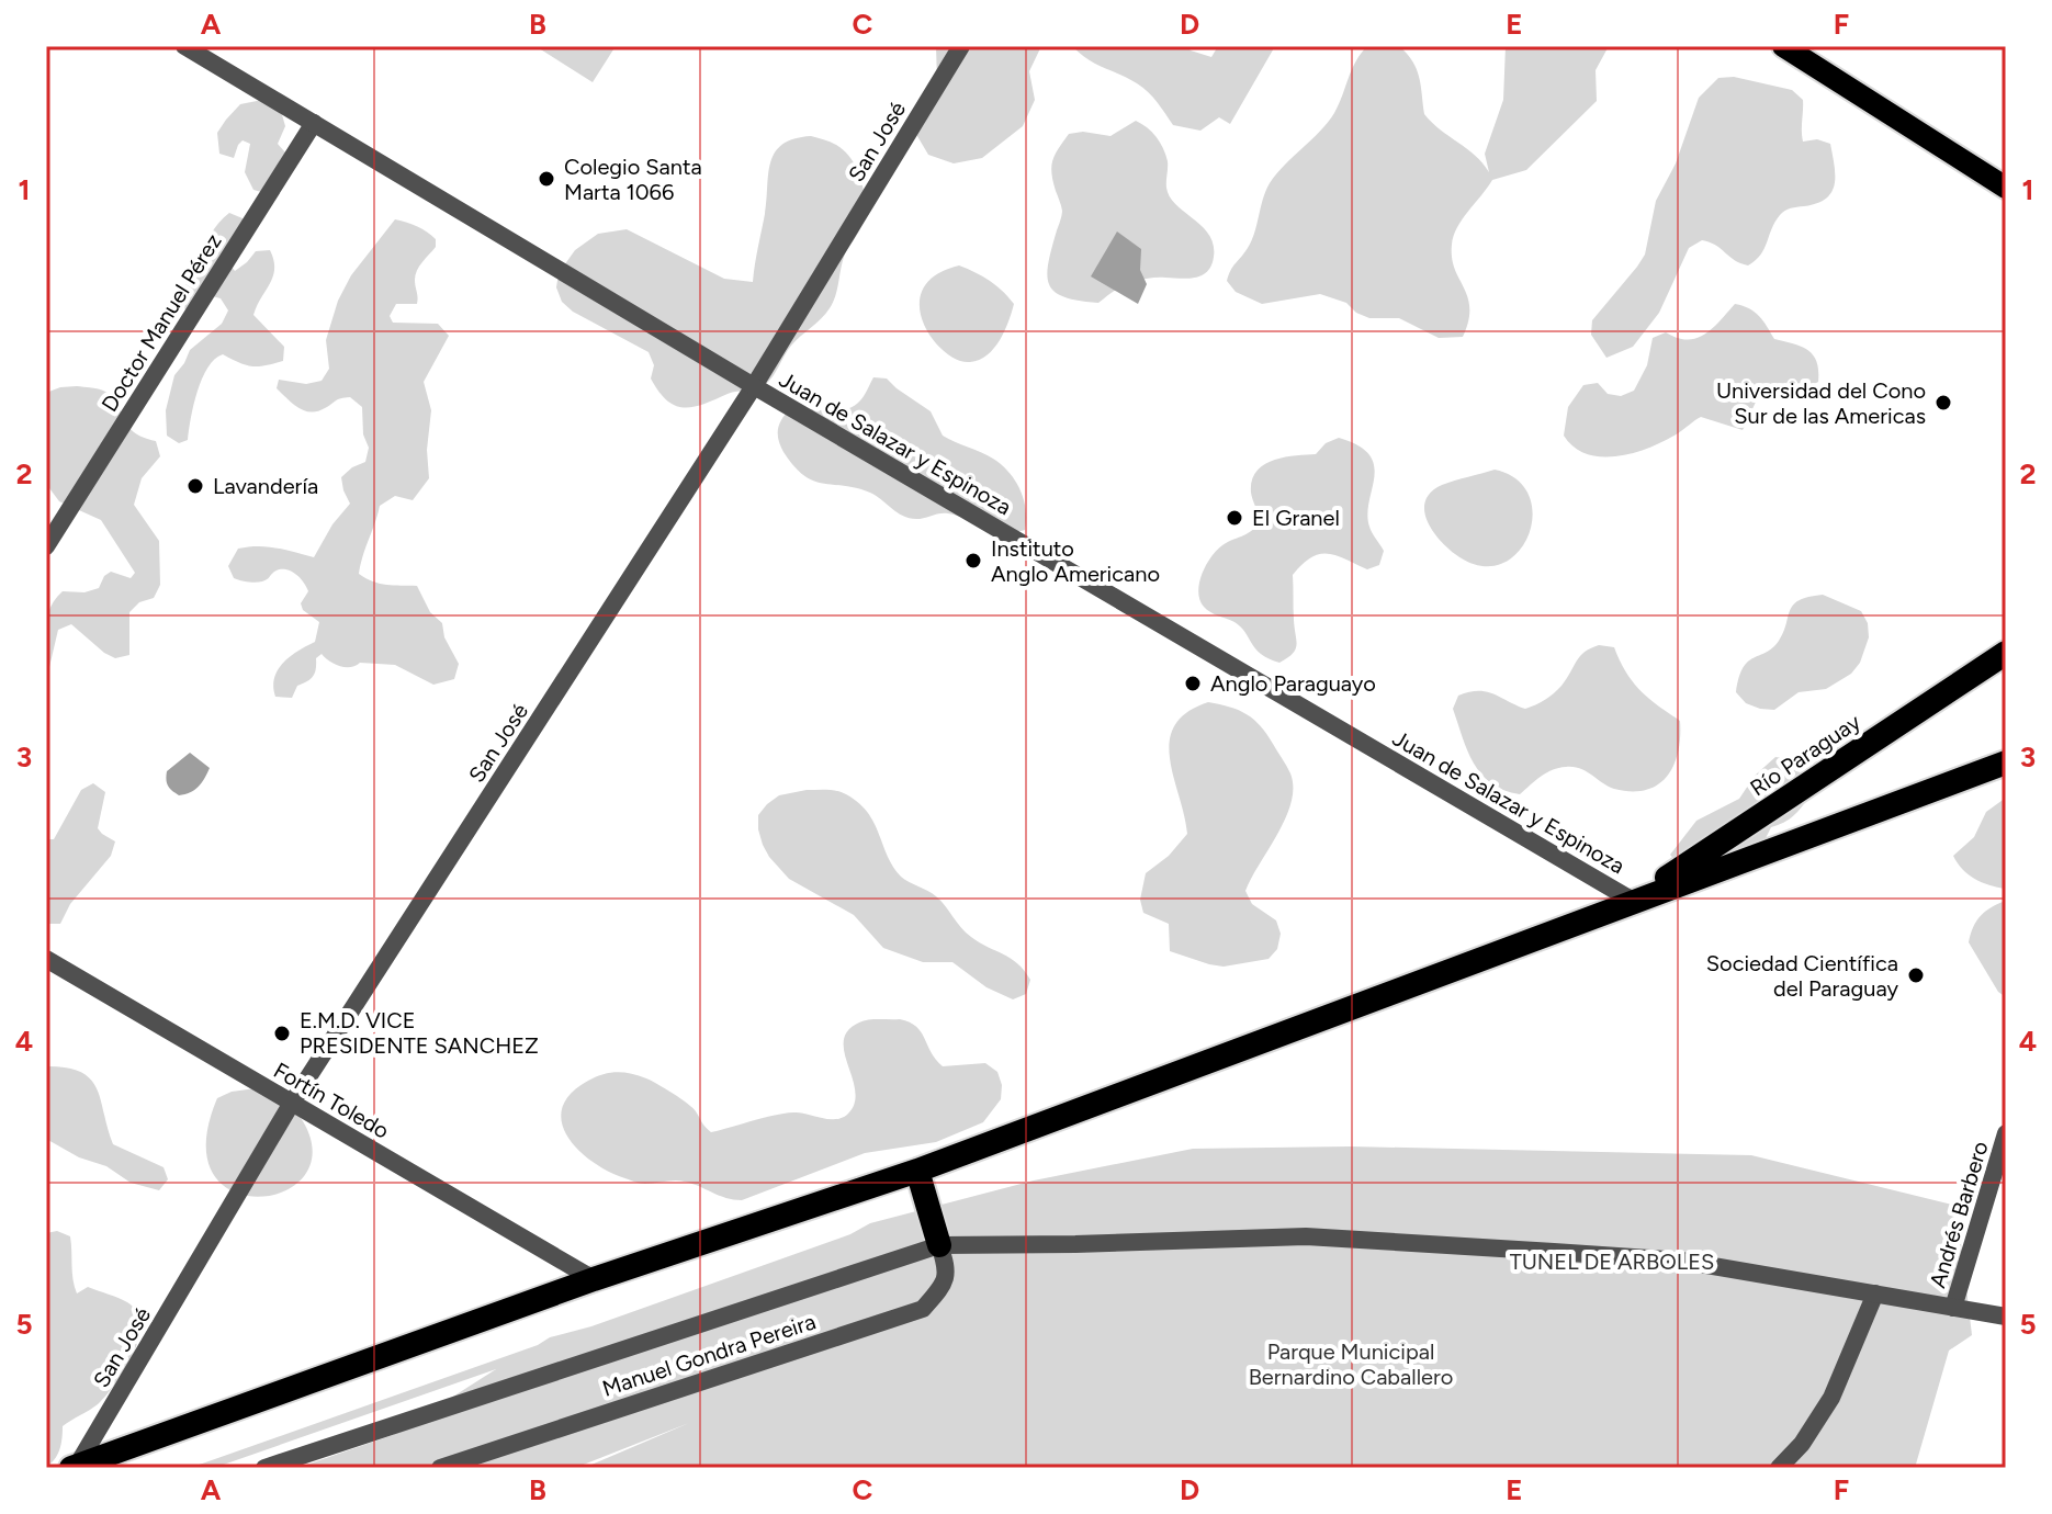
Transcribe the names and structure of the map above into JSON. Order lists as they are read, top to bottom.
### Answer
{
  "streets": {
    "highway": ["Río Paraguay"],
    "street": [
      "San José",
      "Doctor Manuel Pérez",
      "Juan de Salazar y Espinoza",
      "Fortín Toledo",
      "Andrés Barbero",
      "Manuel Gondra Pereira"
    ]
  },
  "crossings": [
    ["San José", "Juan de Salazar y Espinoza"],
    ["San José", "Fortín Toledo"],
    ["Doctor Manuel Pérez", "Juan de Salazar y Espinoza"],
    ["Juan de Salazar y Espinoza", "Río Paraguay"]
  ],
  "parks": ["TUNEL DE ARBOLES", "Parque Municipal Bernardino Caballero"],
  "places": [
    "Colegio Santa Marta 1066",
    "Universidad del Cono Sur de las Americas",
    "Lavandería",
    "El Granel",
    "Instituto Anglo Americano",
    "Anglo Paraguayo",
    "Sociedad Científica del Paraguay",
    "E.M.D. VICE PRESIDENTE SANCHEZ"
  ],
  "grid": {
    "columns": [
      "A",
      "B",
      "C",
      "D",
      "E",
      "F"
    ],
    "rows": [
      "1",
      "2",
      "3",
      "4",
      "5"
    ]
  }
}
